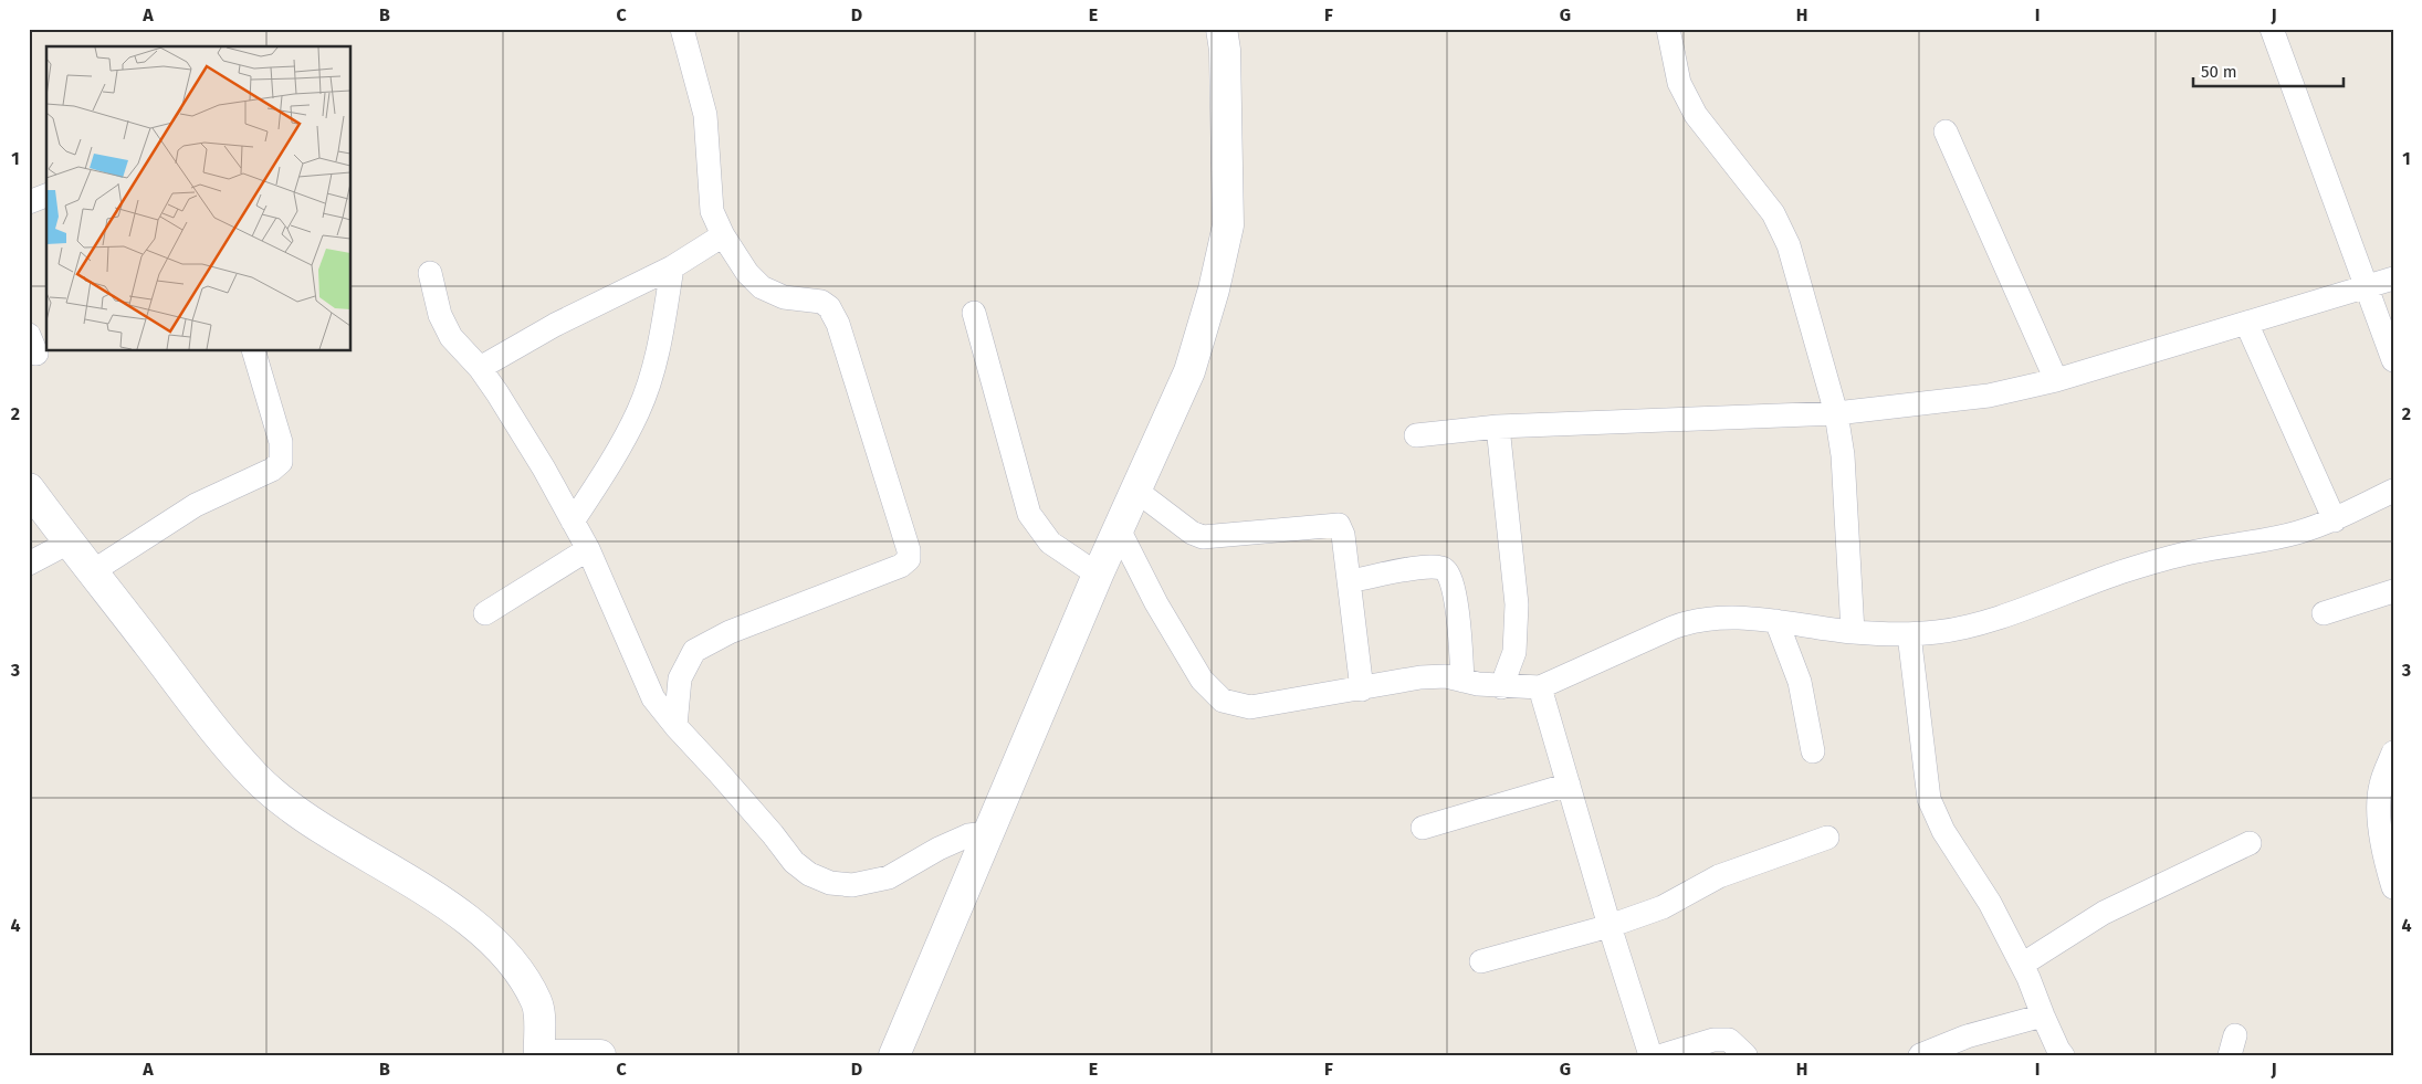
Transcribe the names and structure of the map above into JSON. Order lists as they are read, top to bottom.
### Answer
{
  "scale_bar": "50 m",
  "grid": {
    "columns": [
      "A",
      "B",
      "C",
      "D",
      "E",
      "F",
      "G",
      "H",
      "I",
      "J"
    ],
    "rows": [
      "1",
      "2",
      "3",
      "4"
    ]
  }
}
